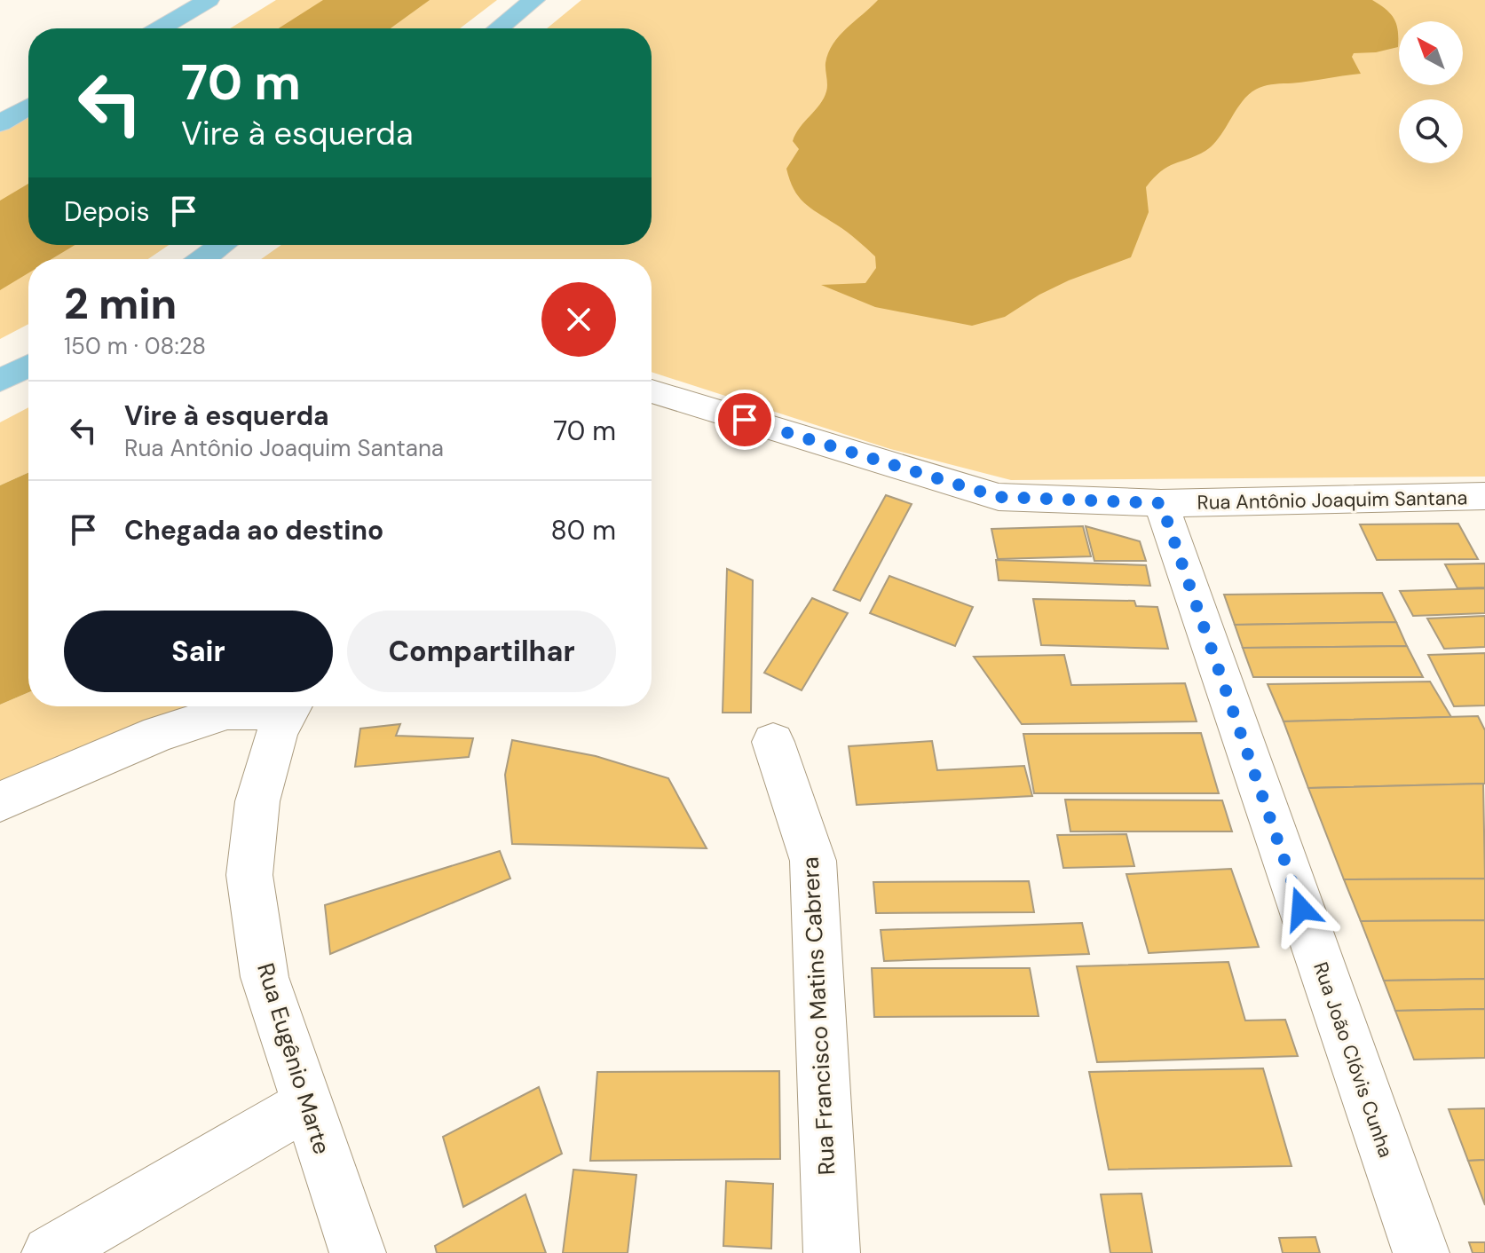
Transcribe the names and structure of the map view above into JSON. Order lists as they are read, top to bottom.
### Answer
{
  "streets": {
    "street": [
      "Rua Antônio Joaquim Santana",
      "Rua Francisco Matins Cabrera",
      "Rua Eugênio Marte",
      "Rua João Clóvis Cunha"
    ]
  },
  "crossings": [
    ["Rua Antônio Joaquim Santana", "Rua João Clóvis Cunha"]
  ],
  "north": "top left",
  "page": {
    "turn": ["70 m", "Vire à esquerda"],
    "then": "Depois",
    "heading": ["2 min", "150 m · 08:28"],
    "list": [
      {
        "name": "Vire à esquerda",
        "note": "Rua Antônio Joaquim Santana",
        "value": "70 m"
      },
      {
        "name": "Chegada ao destino",
        "value": "80 m"
      }
    ],
    "buttons": ["Sair", "Compartilhar"]
  }
}
